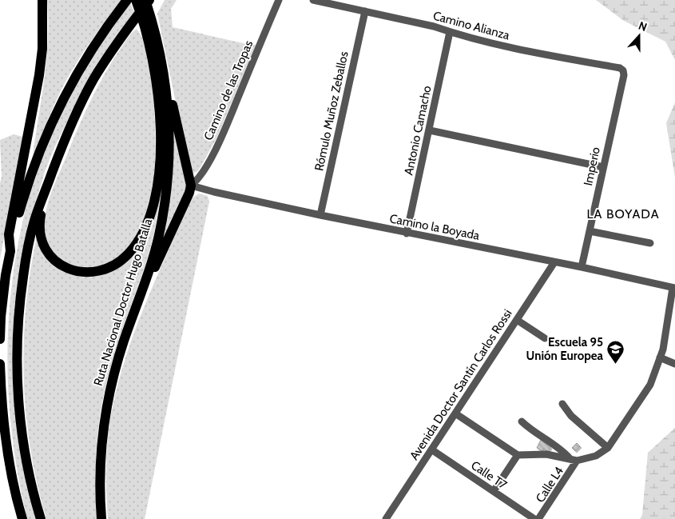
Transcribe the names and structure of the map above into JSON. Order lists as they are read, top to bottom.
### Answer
{
  "streets": {
    "highway": ["Ruta Nacional Doctor Hugo Batalla"],
    "street": [
      "Camino Alianza",
      "Camino de las Tropas",
      "Rómulo Muñoz Zeballos",
      "Antonio Camacho",
      "Imperio",
      "Camino la Boyada",
      "Avenida Doctor Santín Carlos Rossi",
      "Calle T7",
      "Calle L4"
    ]
  },
  "crossings": [
    ["Camino Alianza", "Rómulo Muñoz Zeballos"],
    ["Camino Alianza", "Antonio Camacho"],
    ["Camino Alianza", "Imperio"],
    ["Camino de las Tropas", "Camino la Boyada"],
    ["Rómulo Muñoz Zeballos", "Camino la Boyada"],
    ["Antonio Camacho", "Camino la Boyada"],
    ["Imperio", "Camino la Boyada"],
    ["Camino la Boyada", "Avenida Doctor Santín Carlos Rossi"],
    ["Avenida Doctor Santín Carlos Rossi", "Calle T7"]
  ],
  "districts": ["LA BOYADA"],
  "places": {
    "school or university": ["Escuela 95 Unión Europea"]
  },
  "north": "top"
}
